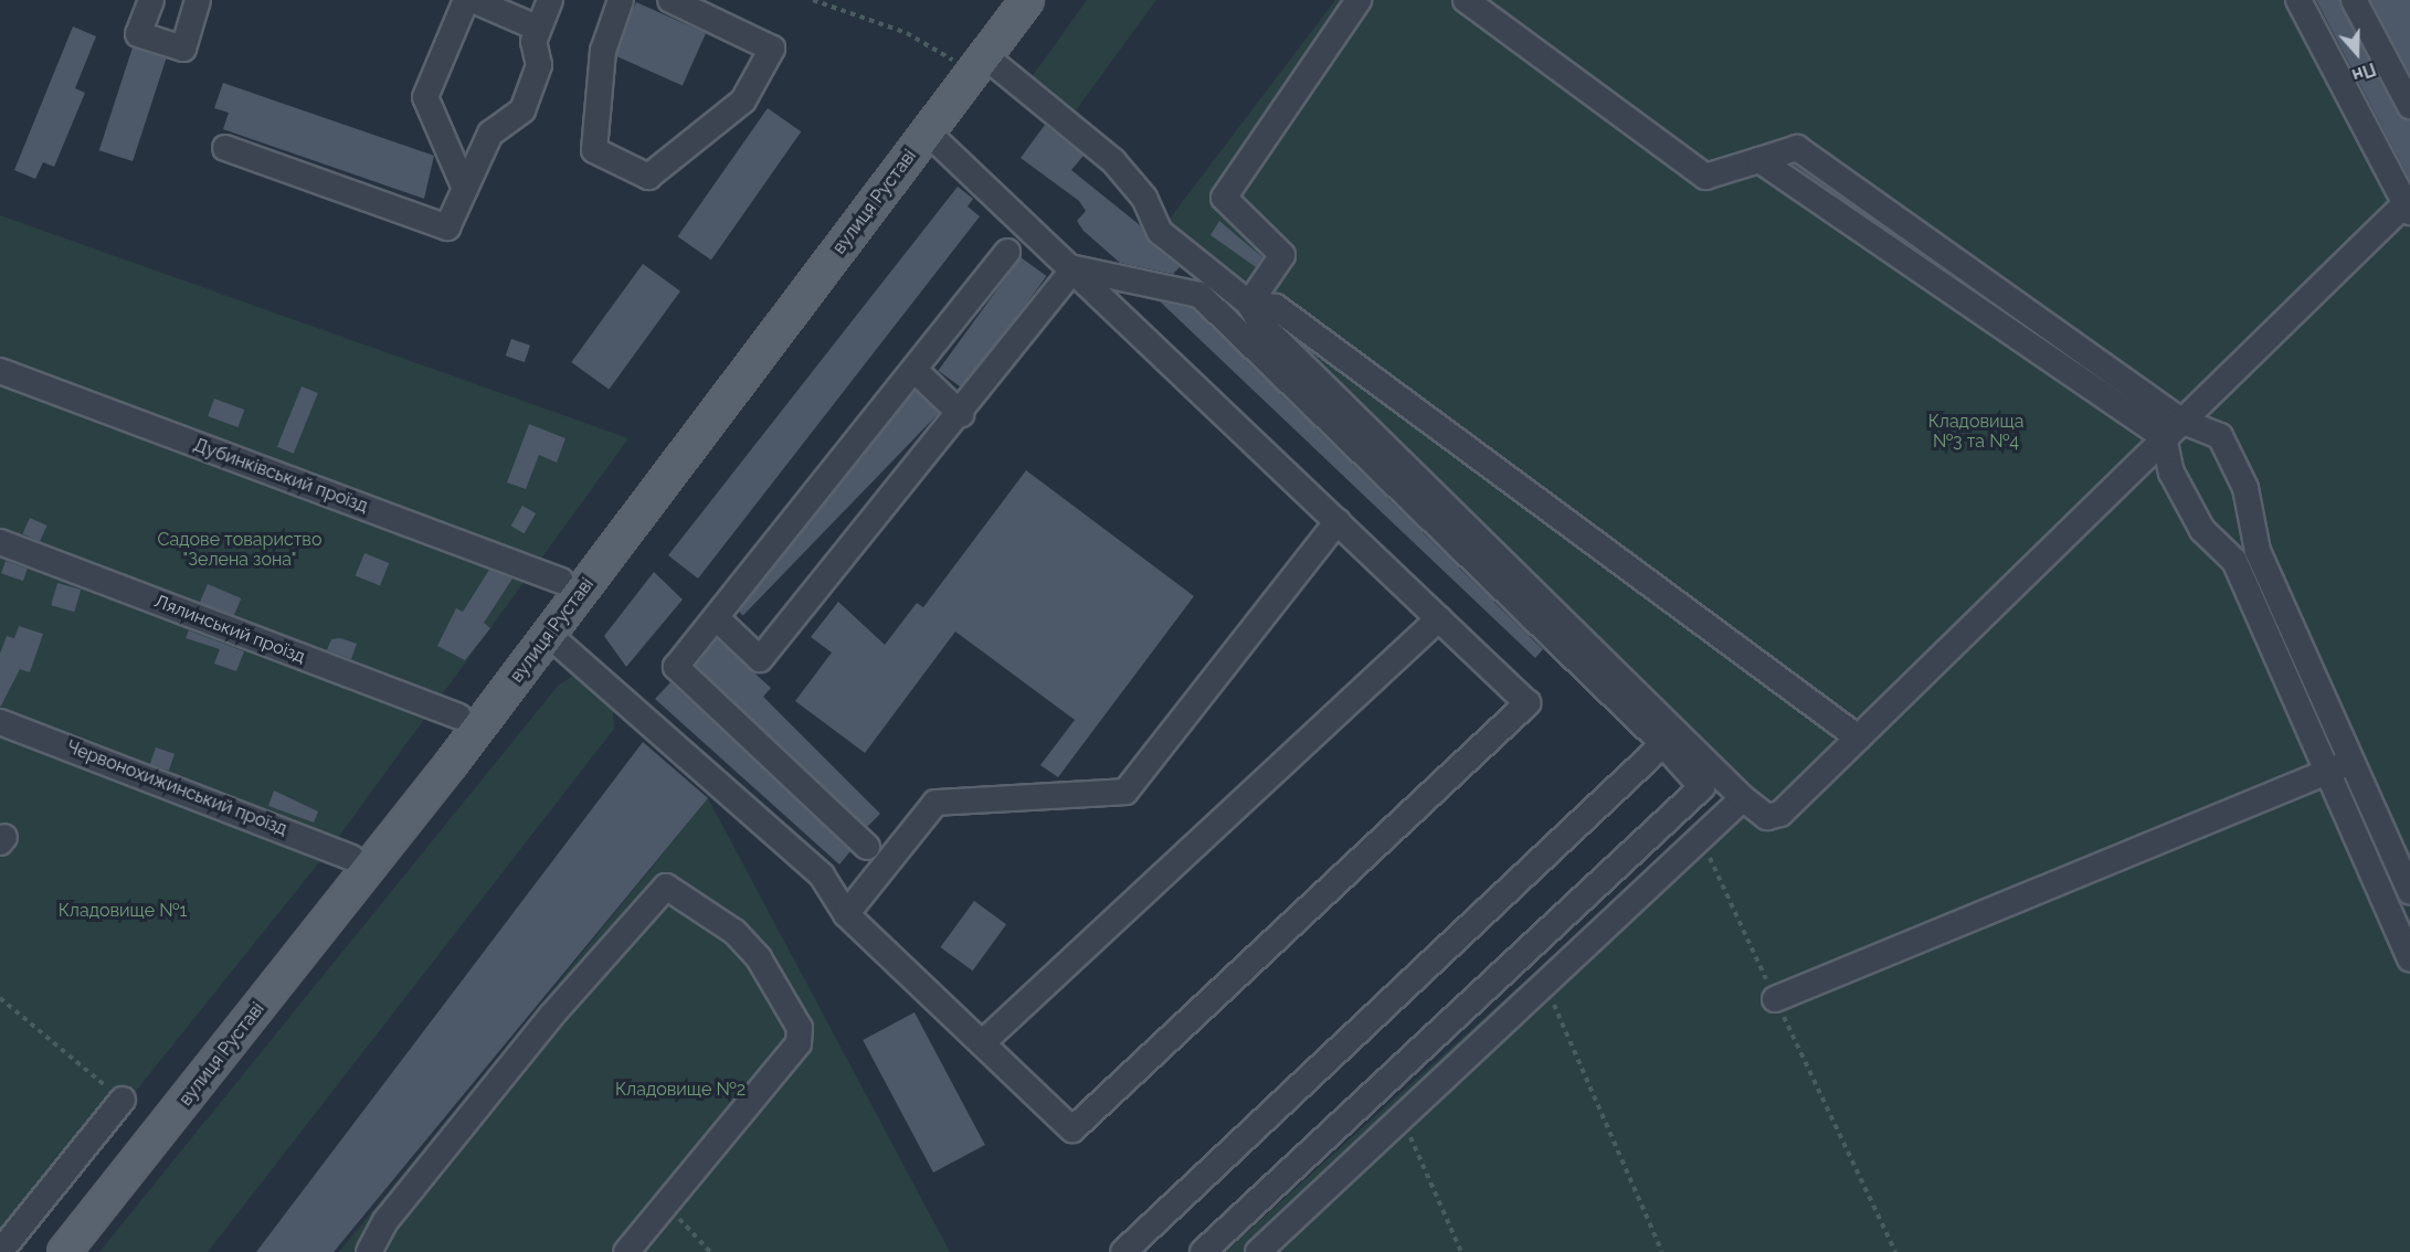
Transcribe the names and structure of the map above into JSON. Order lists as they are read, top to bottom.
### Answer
{
  "streets": {
    "main road": ["вулиця Руставі"],
    "lane": ["Дубинківський проїзд", "Лялинський проїзд", "Червонохижинський проїзд"]
  },
  "parks": [
    "Кладовища №3 та №4",
    "Садове товариство \"Зелена зона\"",
    "Кладовище №1",
    "Кладовище №2"
  ],
  "north": "bottom"
}
